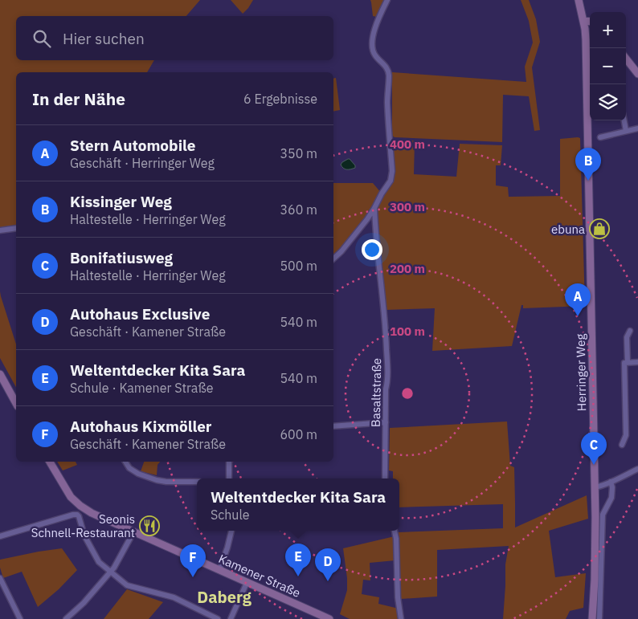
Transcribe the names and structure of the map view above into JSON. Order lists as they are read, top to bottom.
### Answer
{
  "streets": {
    "main road": ["Herringer Weg", "Kamener Straße"],
    "street": ["Basaltstraße"]
  },
  "districts": ["Daberg"],
  "places": {
    "shop": ["ebuna"],
    "restaurant": ["Seonis Schnell-Restaurant"]
  },
  "page": {
    "map_buttons": ["+", "−"],
    "search": "Hier suchen",
    "heading": ["In der Nähe", "6 Ergebnisse"],
    "list": [
      {
        "mark": "A",
        "name": "Stern Automobile",
        "note": "Geschäft · Herringer Weg",
        "value": "350 m"
      },
      {
        "mark": "B",
        "name": "Kissinger Weg",
        "note": "Haltestelle · Herringer Weg",
        "value": "360 m"
      },
      {
        "mark": "C",
        "name": "Bonifatiusweg",
        "note": "Haltestelle · Herringer Weg",
        "value": "500 m"
      },
      {
        "mark": "D",
        "name": "Autohaus Exclusive",
        "note": "Geschäft · Kamener Straße",
        "value": "540 m"
      },
      {
        "mark": "E",
        "name": "Weltentdecker Kita Sara",
        "note": "Schule · Kamener Straße",
        "value": "540 m"
      },
      {
        "mark": "F",
        "name": "Autohaus Kixmöller",
        "note": "Geschäft · Kamener Straße",
        "value": "600 m"
      }
    ],
    "pins": [
      "B",
      "A",
      "C",
      "E",
      "F",
      "D"
    ],
    "popup": ["Weltentdecker Kita Sara", "Schule"]
  },
  "rings": [
    "400 m",
    "300 m",
    "200 m",
    "100 m"
  ]
}
